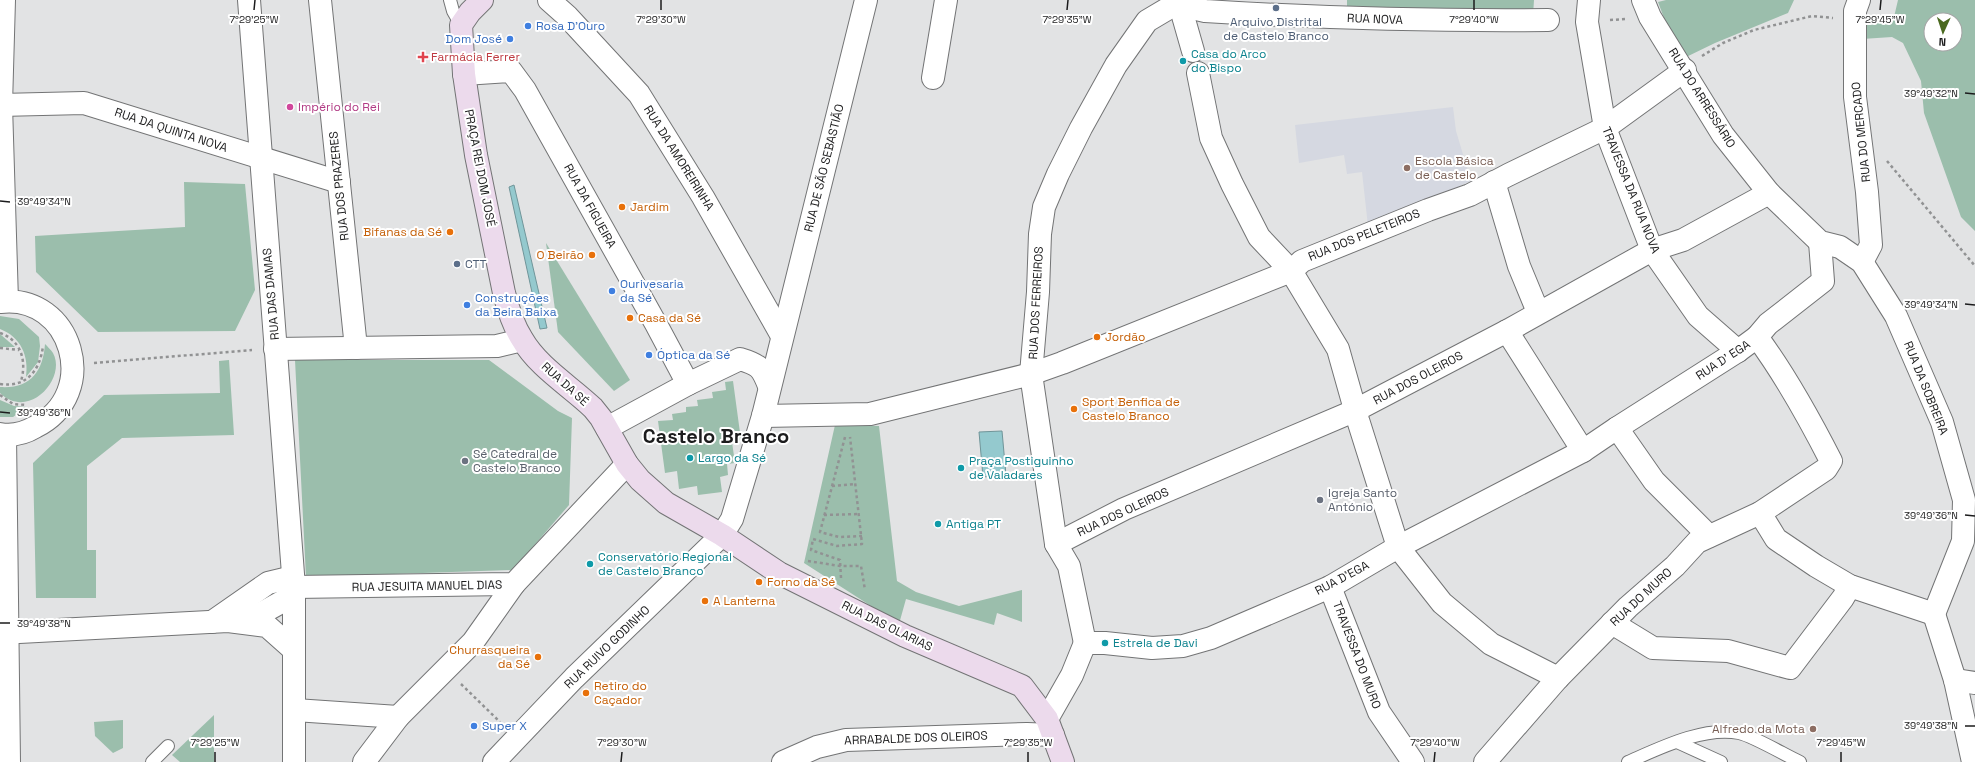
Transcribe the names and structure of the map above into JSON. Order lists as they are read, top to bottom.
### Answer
{
  "streets": {
    "main road": ["PRAÇA REI DOM JOSÉ", "RUA DA SÉ", "RUA DAS OLARIAS"],
    "street": [
      "RUA NOVA",
      "RUA DO ARRESSÁRIO",
      "RUA DA QUINTA NOVA",
      "RUA DO MERCADO",
      "RUA DA AMOREIRINHA",
      "RUA DE SÃO SEBASTIÃO",
      "RUA DOS PRAZERES",
      "TRAVESSA DA RUA NOVA",
      "RUA DA FIGUEIRA",
      "RUA DOS PELETEIROS",
      "RUA DAS DAMAS",
      "RUA DOS FERREIROS",
      "RUA D' EGA",
      "RUA DOS OLEIROS",
      "RUA DA SOBREIRA",
      "RUA D'EGA",
      "RUA JESUITA MANUEL DIAS",
      "RUA DO MURO",
      "RUA RUIVO GODINHO",
      "TRAVESSA DO MURO",
      "ARRABALDE DOS OLEIROS"
    ]
  },
  "crossings": [
    ["RUA NOVA", "RUA DOS FERREIROS"],
    ["RUA DO ARRESSÁRIO", "RUA DOS PELETEIROS"],
    ["RUA DO ARRESSÁRIO", "RUA D' EGA"],
    ["RUA DO ARRESSÁRIO", "RUA DOS OLEIROS"],
    ["RUA DA QUINTA NOVA", "RUA DOS PRAZERES"],
    ["RUA DA QUINTA NOVA", "RUA DAS DAMAS"],
    ["RUA DO MERCADO", "RUA DA SOBREIRA"],
    ["RUA DA AMOREIRINHA", "RUA DE SÃO SEBASTIÃO"],
    ["PRAÇA REI DOM JOSÉ", "RUA DA FIGUEIRA"],
    ["PRAÇA REI DOM JOSÉ", "RUA DA SÉ"],
    ["TRAVESSA DA RUA NOVA", "RUA DOS PELETEIROS"],
    ["TRAVESSA DA RUA NOVA", "RUA D' EGA"],
    ["TRAVESSA DA RUA NOVA", "RUA DOS OLEIROS"],
    ["RUA DOS PELETEIROS", "RUA DOS FERREIROS"],
    ["RUA DAS DAMAS", "RUA JESUITA MANUEL DIAS"],
    ["RUA DOS FERREIROS", "RUA DOS OLEIROS"],
    ["RUA DOS FERREIROS", "RUA D'EGA"],
    ["RUA D' EGA", "RUA D'EGA"],
    ["RUA D' EGA", "RUA DO MURO"],
    ["RUA D'EGA", "TRAVESSA DO MURO"],
    ["RUA DAS OLARIAS", "RUA RUIVO GODINHO"],
    ["RUA DAS OLARIAS", "ARRABALDE DOS OLEIROS"]
  ],
  "districts": ["Castelo Branco"],
  "places": {
    "other": [
      "Arquivo Distrital de Castelo Branco",
      "Rosa D'Ouro",
      "Dom José",
      "Casa do Arco do Bispo",
      "Império do Rei",
      "Escola Básica de Castelo",
      "Jardim",
      "Bifanas da Sé",
      "O Beirão",
      "CTT",
      "Ourivesaria da Sé",
      "Construções da Beira Baixa",
      "Casa da Sé",
      "Jordão",
      "Óptica da Sé",
      "Sport Benfica de Castelo Branco",
      "Largo da Sé",
      "Sé Catedral de Castelo Branco",
      "Praça Postiguinho de Valadares",
      "Igreja Santo António",
      "Antiga PT",
      "Conservatório Regional de Castelo Branco",
      "Forno da Sé",
      "A Lanterna",
      "Estrela de Davi",
      "Churrasqueira da Sé",
      "Retiro do Caçador",
      "Super X",
      "Alfredo da Mota"
    ],
    "health": ["Farmácia Ferrer"]
  },
  "north": "bottom",
  "coordinates": [
    "7°29'25\"W",
    "7°29'30\"W",
    "7°29'35\"W",
    "7°29'40\"W",
    "7°29'45\"W",
    "39°49'32\"N",
    "39°49'34\"N",
    "39°49'36\"N",
    "39°49'38\"N"
  ]
}
